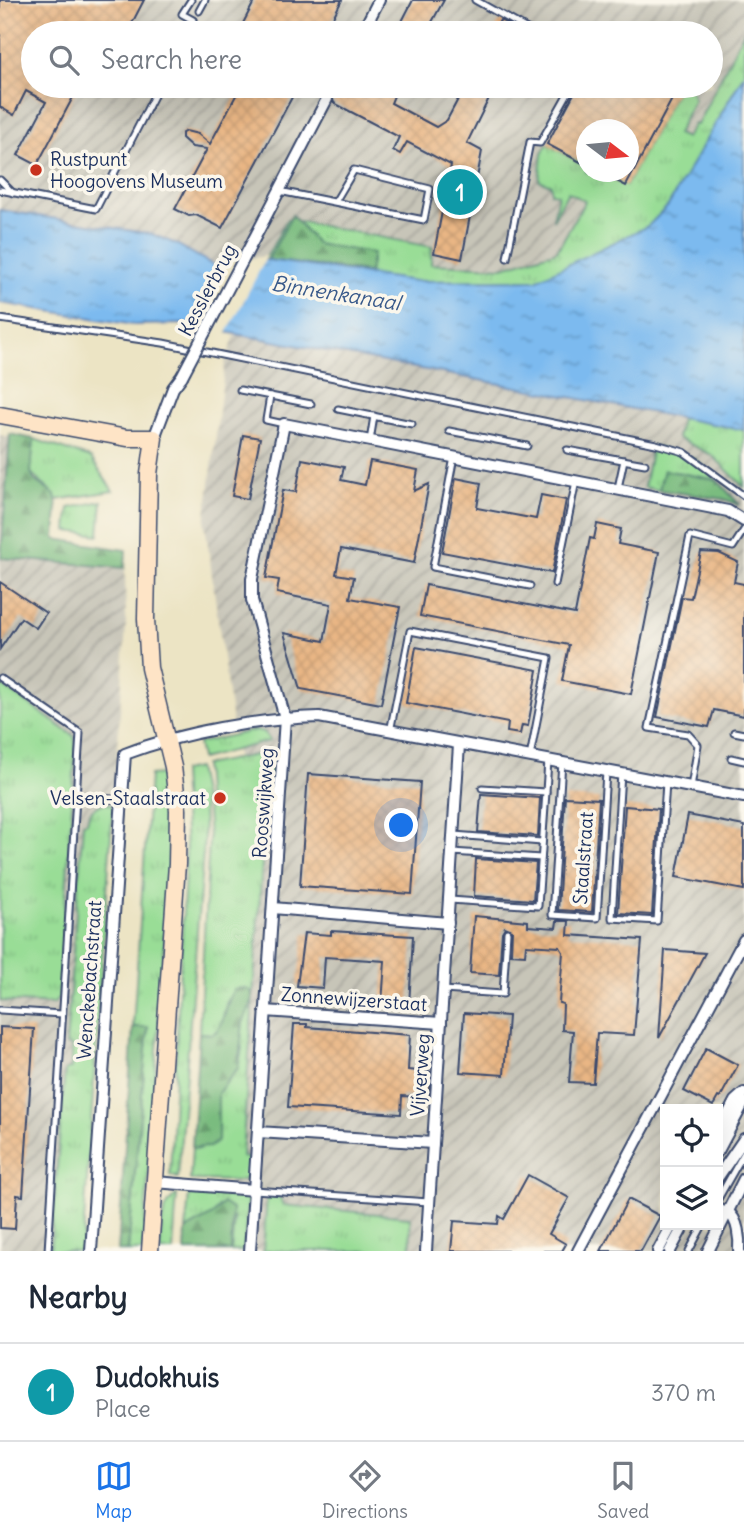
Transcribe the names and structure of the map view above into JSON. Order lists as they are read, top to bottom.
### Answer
{
  "streets": {
    "street": [
      "Kesslerbrug",
      "Rooswijkweg",
      "Wenckebachstraat",
      "Zonnewijzerstaat",
      "Vijverweg"
    ],
    "lane": ["Staalstraat"]
  },
  "crossings": [
    ["Rooswijkweg", "Zonnewijzerstaat"],
    ["Zonnewijzerstaat", "Vijverweg"]
  ],
  "water": ["Binnenkanaal"],
  "places": ["Rustpunt Hoogovens Museum", "Velsen-Staalstraat"],
  "north": "right",
  "page": {
    "search": "Search here",
    "pins": "1",
    "heading": "Nearby",
    "list": [
      {
        "mark": "1",
        "name": "Dudokhuis",
        "note": "Place",
        "value": "370 m"
      }
    ],
    "nav": ["Map", "Directions", "Saved"]
  }
}
